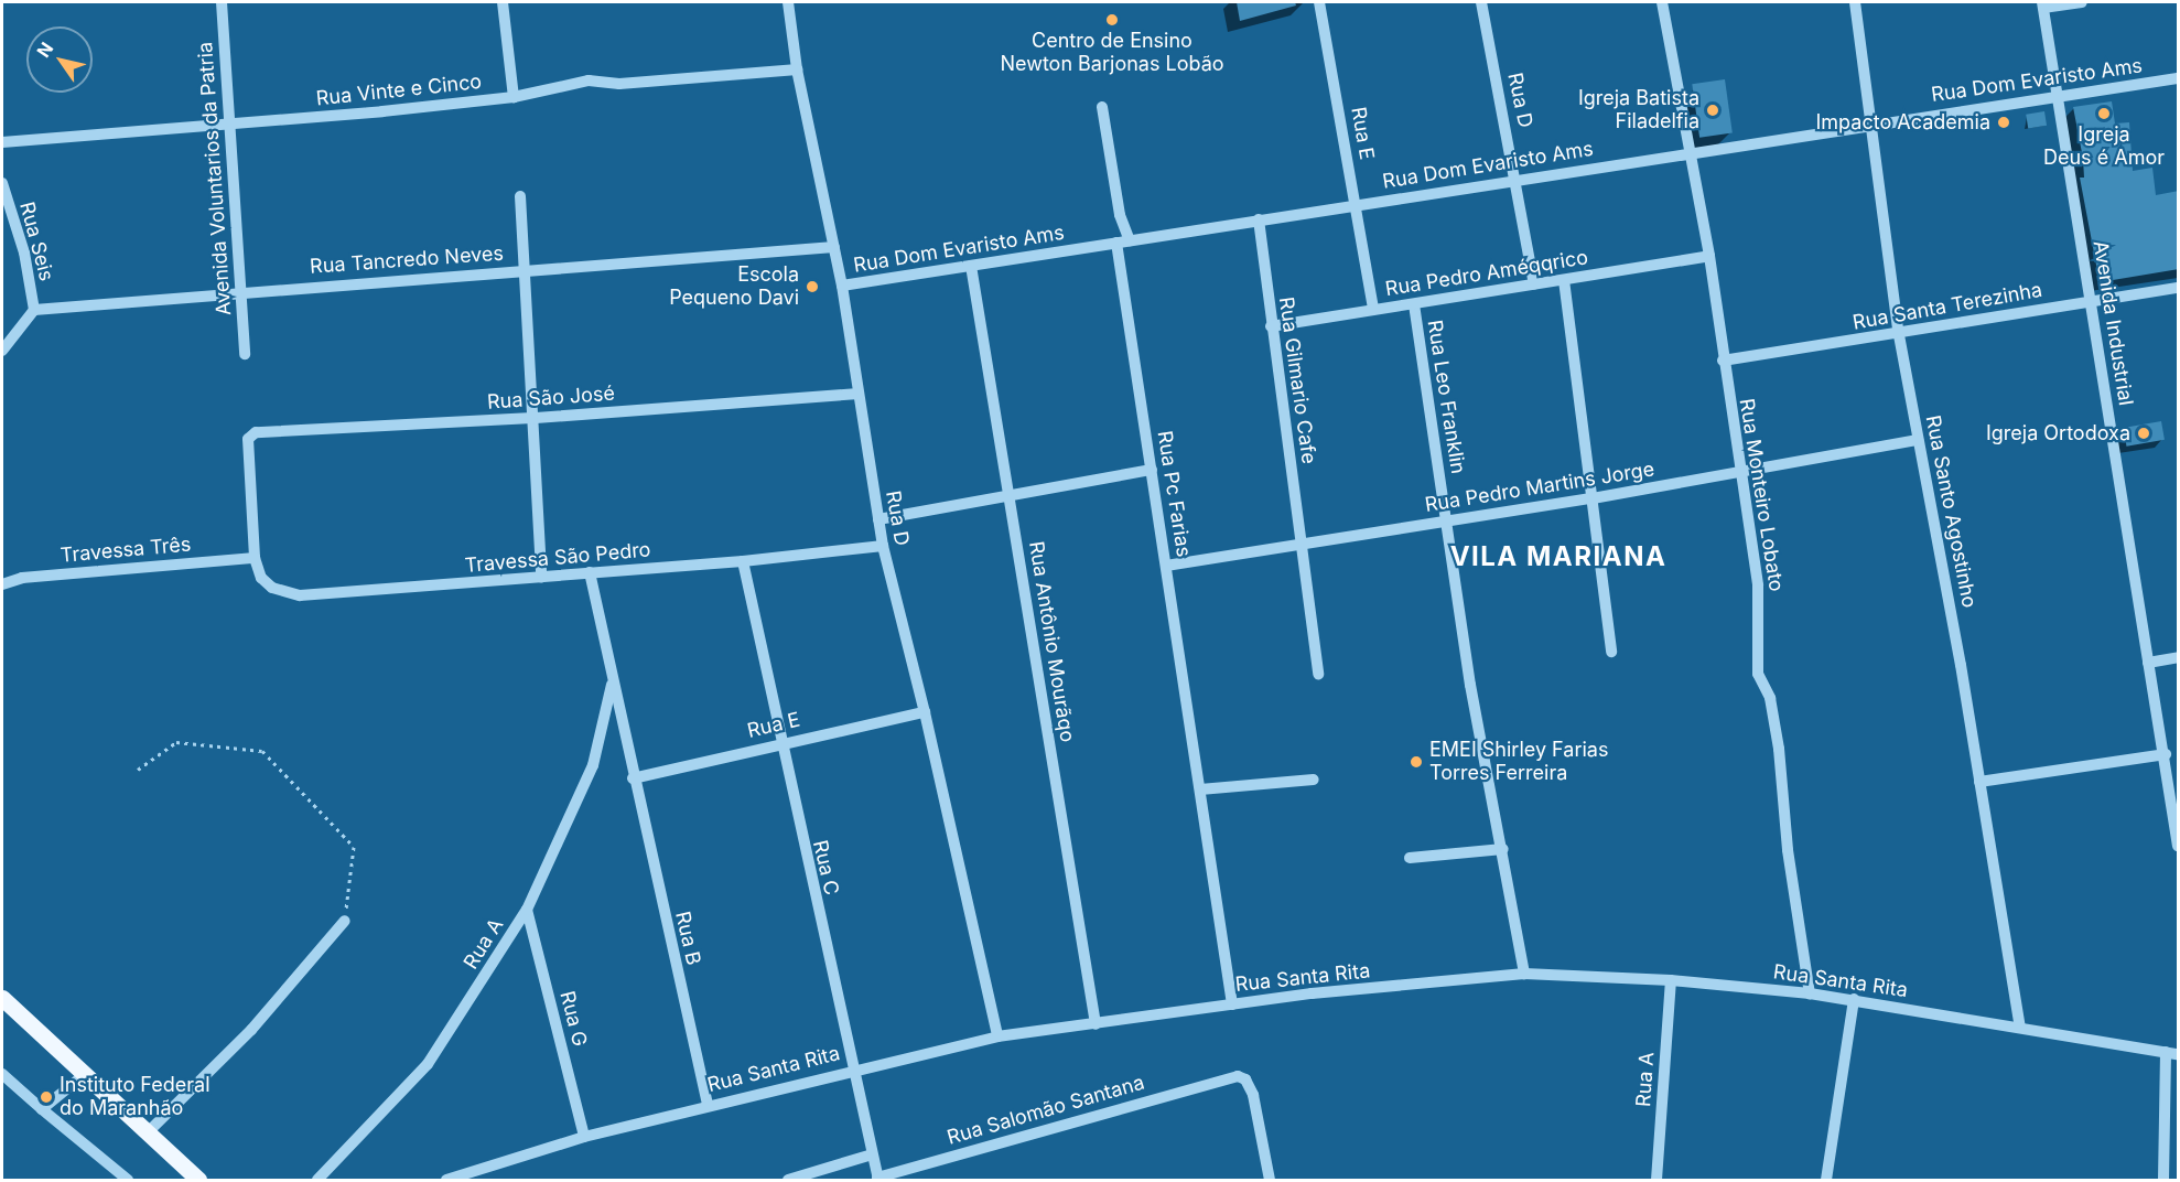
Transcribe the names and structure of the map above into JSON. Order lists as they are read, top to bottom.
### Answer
{
  "streets": {
    "street": [
      "Rua Dom Evaristo Ams",
      "Rua Vinte e Cinco",
      "Rua D",
      "Rua E",
      "Avenida Voluntarios da Patria",
      "Rua Seis",
      "Rua Tancredo Neves",
      "Rua Pedro Améqqrico",
      "Rua Santa Terezinha",
      "Avenida Industrial",
      "Rua Gilmario Cafe",
      "Rua Leo Franklin",
      "Rua São José",
      "Rua Pedro Martins Jorge",
      "Rua Pc Farias",
      "Rua Monteiro Lobato",
      "Rua Santo Agostinho",
      "Travessa Três",
      "Travessa São Pedro",
      "Rua Antônio Mourãqo",
      "Rua C",
      "Rua B",
      "Rua A",
      "Rua Santa Rita",
      "Rua G",
      "Rua Salomão Santana"
    ]
  },
  "crossings": [
    ["Rua Dom Evaristo Ams", "Rua D"],
    ["Rua Dom Evaristo Ams", "Rua E"],
    ["Rua Dom Evaristo Ams", "Avenida Industrial"],
    ["Rua Dom Evaristo Ams", "Rua Gilmario Cafe"],
    ["Rua Dom Evaristo Ams", "Rua Pc Farias"],
    ["Rua Dom Evaristo Ams", "Rua Monteiro Lobato"],
    ["Rua Dom Evaristo Ams", "Rua Santo Agostinho"],
    ["Rua Dom Evaristo Ams", "Rua Antônio Mourãqo"],
    ["Rua Vinte e Cinco", "Rua D"],
    ["Rua Vinte e Cinco", "Avenida Voluntarios da Patria"],
    ["Rua D", "Rua E"],
    ["Rua D", "Rua Tancredo Neves"],
    ["Rua D", "Rua Pedro Améqqrico"],
    ["Rua D", "Rua São José"],
    ["Rua D", "Travessa São Pedro"],
    ["Rua D", "Rua Santa Rita"],
    ["Rua E", "Rua Pedro Améqqrico"],
    ["Rua E", "Rua C"],
    ["Rua E", "Rua B"],
    ["Rua E", "Rua A"],
    ["Avenida Voluntarios da Patria", "Rua Tancredo Neves"],
    ["Rua Seis", "Rua Tancredo Neves"],
    ["Rua Pedro Améqqrico", "Rua Gilmario Cafe"],
    ["Rua Pedro Améqqrico", "Rua Leo Franklin"],
    ["Rua Pedro Améqqrico", "Rua Monteiro Lobato"],
    ["Rua Santa Terezinha", "Avenida Industrial"],
    ["Rua Santa Terezinha", "Rua Monteiro Lobato"],
    ["Rua Santa Terezinha", "Rua Santo Agostinho"],
    ["Rua Gilmario Cafe", "Rua Pedro Martins Jorge"],
    ["Rua Leo Franklin", "Rua Pedro Martins Jorge"],
    ["Rua Leo Franklin", "Rua Santa Rita"],
    ["Rua São José", "Travessa Três"],
    ["Rua São José", "Travessa São Pedro"],
    ["Rua Pedro Martins Jorge", "Rua Pc Farias"],
    ["Rua Pedro Martins Jorge", "Rua Monteiro Lobato"],
    ["Rua Pedro Martins Jorge", "Rua Santo Agostinho"],
    ["Rua Pc Farias", "Rua Santa Rita"],
    ["Rua Monteiro Lobato", "Rua Santa Rita"],
    ["Rua Santo Agostinho", "Rua Santa Rita"],
    ["Travessa Três", "Travessa São Pedro"],
    ["Travessa São Pedro", "Rua C"],
    ["Travessa São Pedro", "Rua A"],
    ["Rua Antônio Mourãqo", "Rua Santa Rita"],
    ["Rua C", "Rua Santa Rita"],
    ["Rua C", "Rua Salomão Santana"],
    ["Rua B", "Rua A"],
    ["Rua B", "Rua Santa Rita"],
    ["Rua A", "Rua Santa Rita"],
    ["Rua A", "Rua G"],
    ["Rua Santa Rita", "Rua G"]
  ],
  "districts": ["VILA MARIANA"],
  "places": [
    "Centro de Ensino Newton Barjonas Lobão",
    "Igreja Batista Filadelfia",
    "Igreja Deus é Amor",
    "Impacto Academia",
    "Escola Pequeno Davi",
    "Igreja Ortodoxa",
    "EMEI Shirley Farias Torres Ferreira",
    "Instituto Federal do Maranhão"
  ],
  "north": "top left"
}
